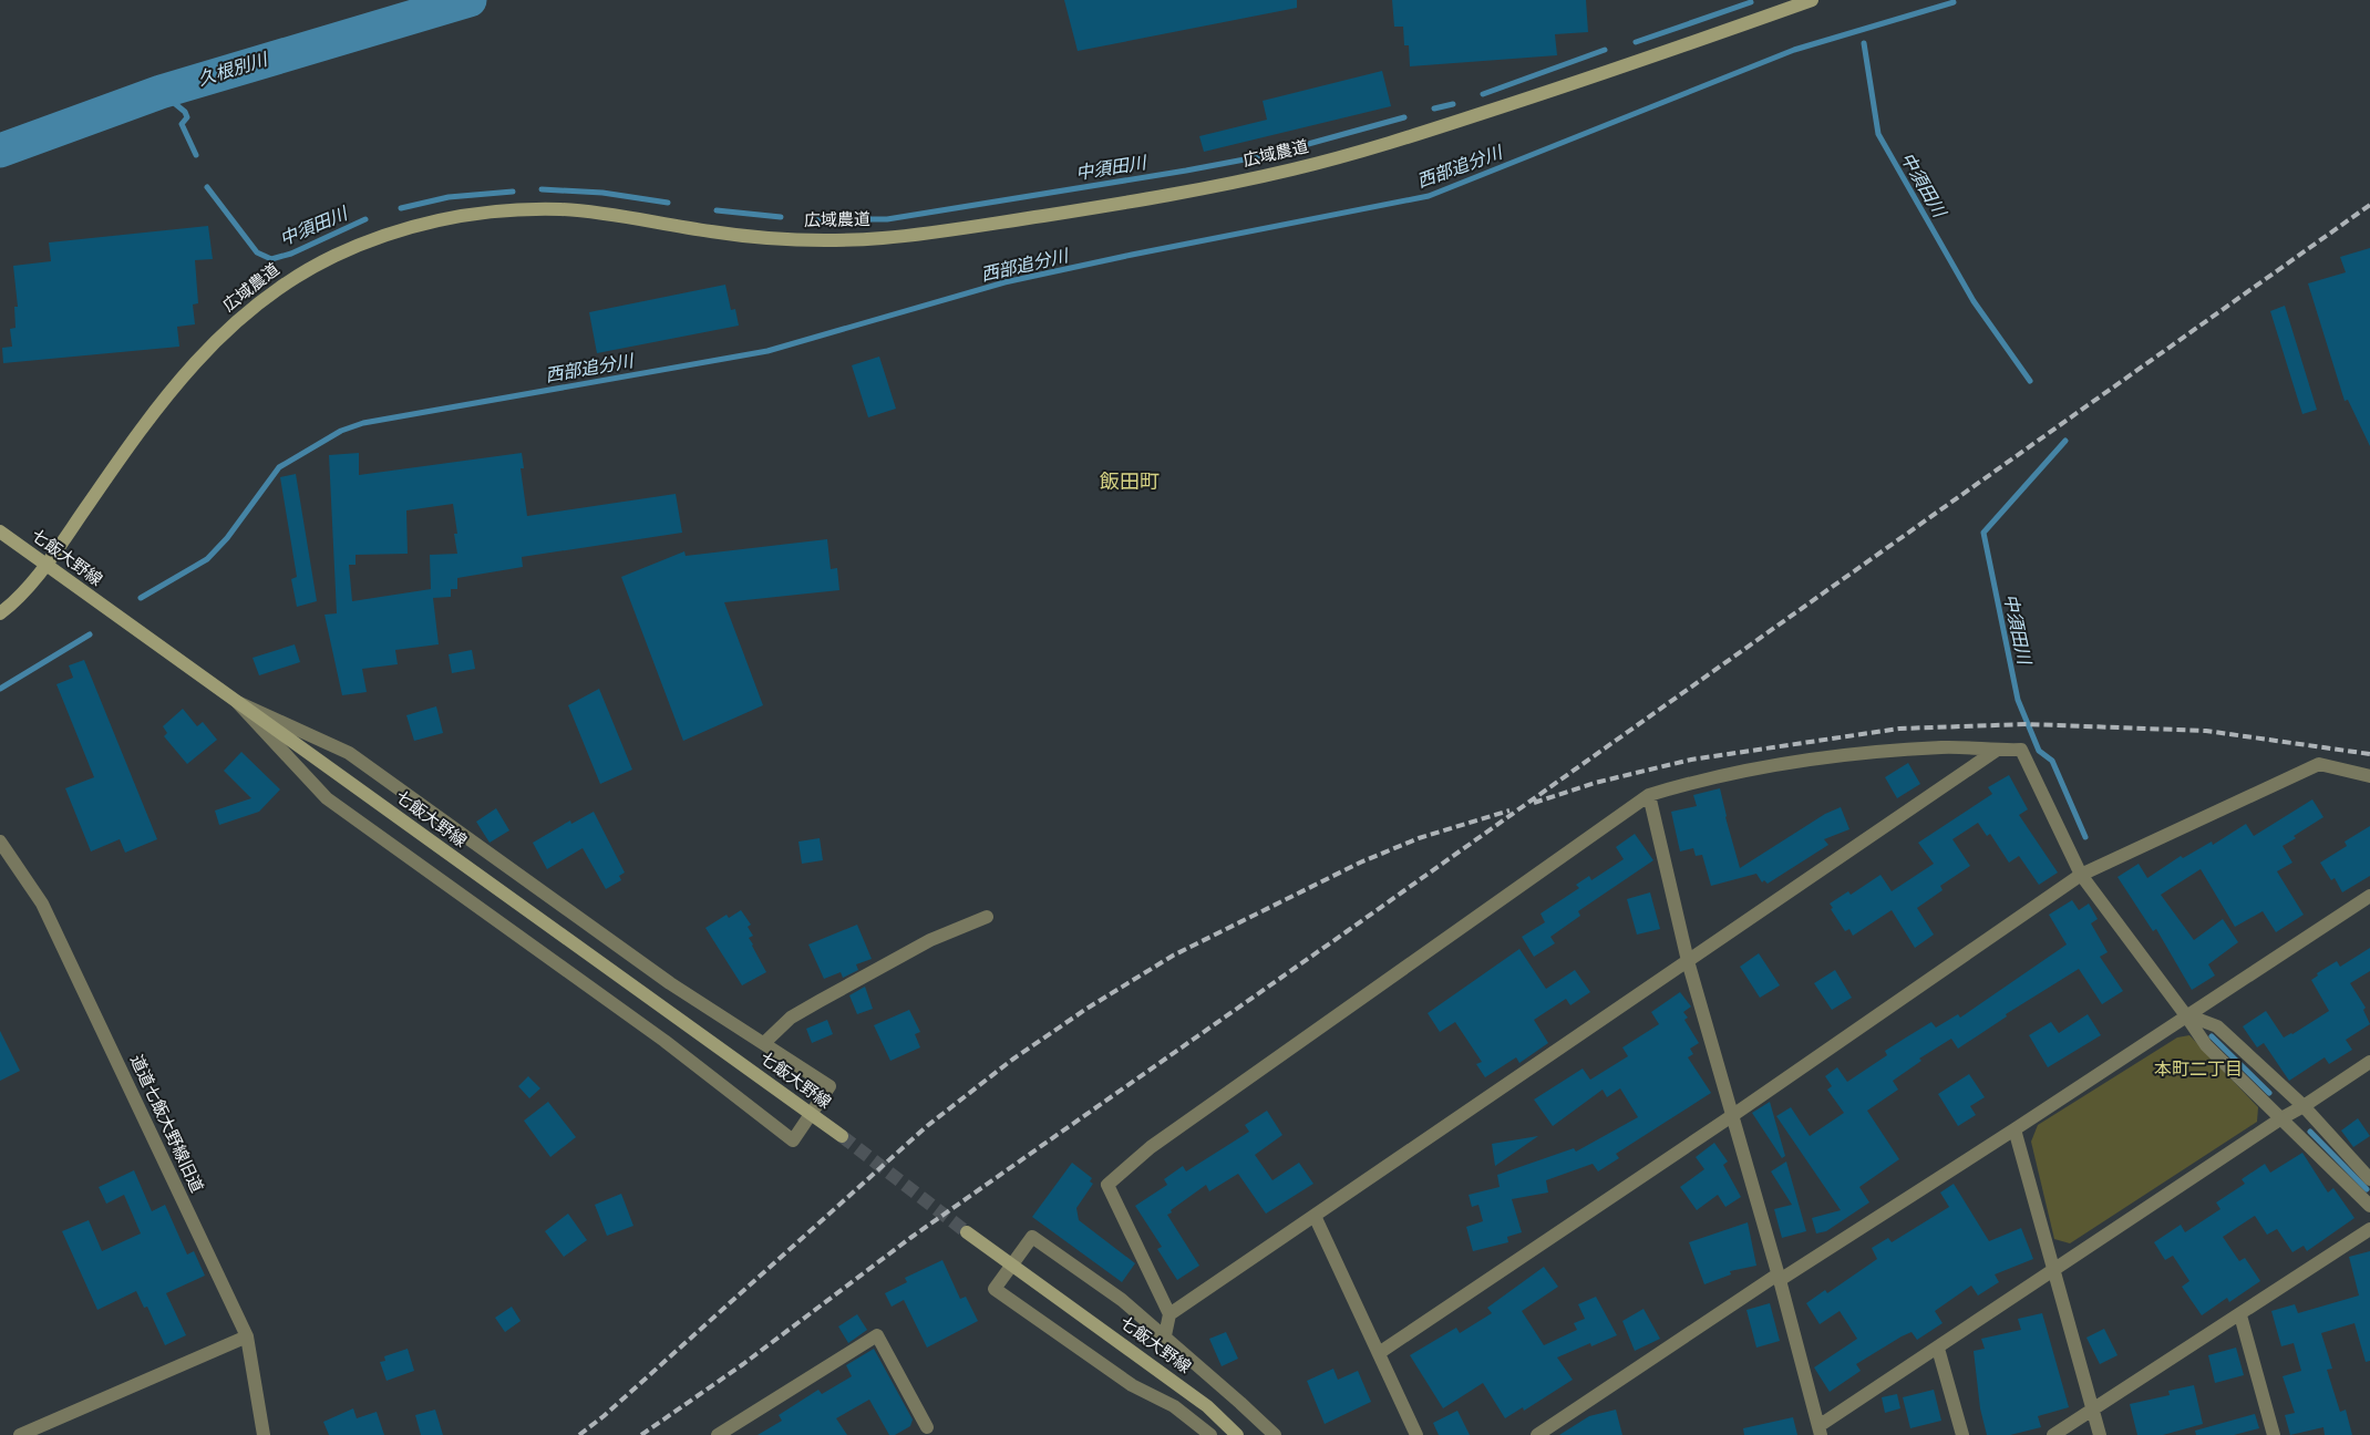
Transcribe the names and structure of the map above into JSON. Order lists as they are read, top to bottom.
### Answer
{
  "streets": {
    "street": ["広域農道", "七飯大野線", "道道七飯大野線旧道"]
  },
  "crossings": [
    ["広域農道", "七飯大野線"]
  ],
  "districts": ["飯田町", "本町二丁目"],
  "water": ["久根別川", "西部追分川", "中須田川"]
}
